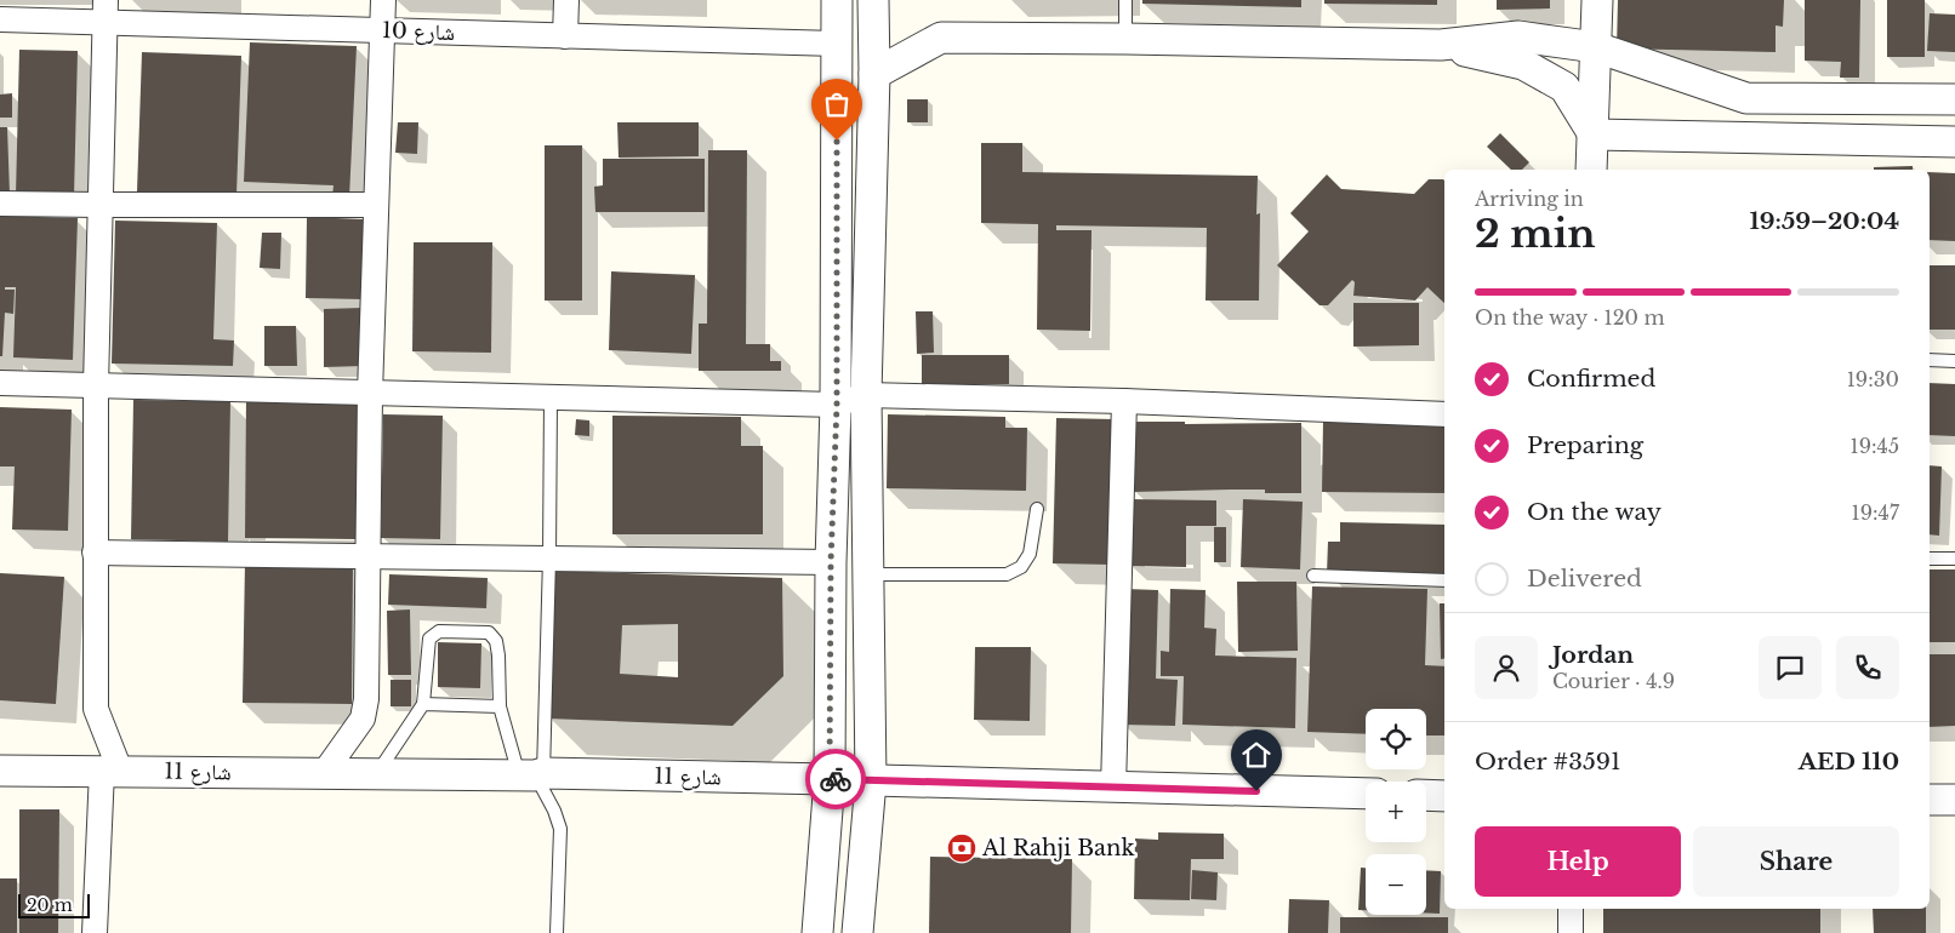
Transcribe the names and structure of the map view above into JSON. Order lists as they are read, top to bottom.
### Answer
{
  "streets": {
    "street": ["شارع 10", "شارع 11"]
  },
  "places": {
    "bank": ["Al Rahji Bank"]
  },
  "scale_bar": "20 m",
  "page": {
    "heading": ["2 min", "Arriving in", "19:59–20:04"],
    "panel": [
      "Jordan",
      "Courier · 4.9",
      "Order #3591",
      "AED 110"
    ],
    "bar": "On the way · 120 m",
    "list": [
      ["Confirmed", "19:30"],
      ["Preparing", "19:45"],
      ["On the way", "19:47"],
      "Delivered"
    ],
    "map_buttons": ["+", "−"],
    "buttons": ["Help", "Share"],
    "scale": "20 m"
  }
}
